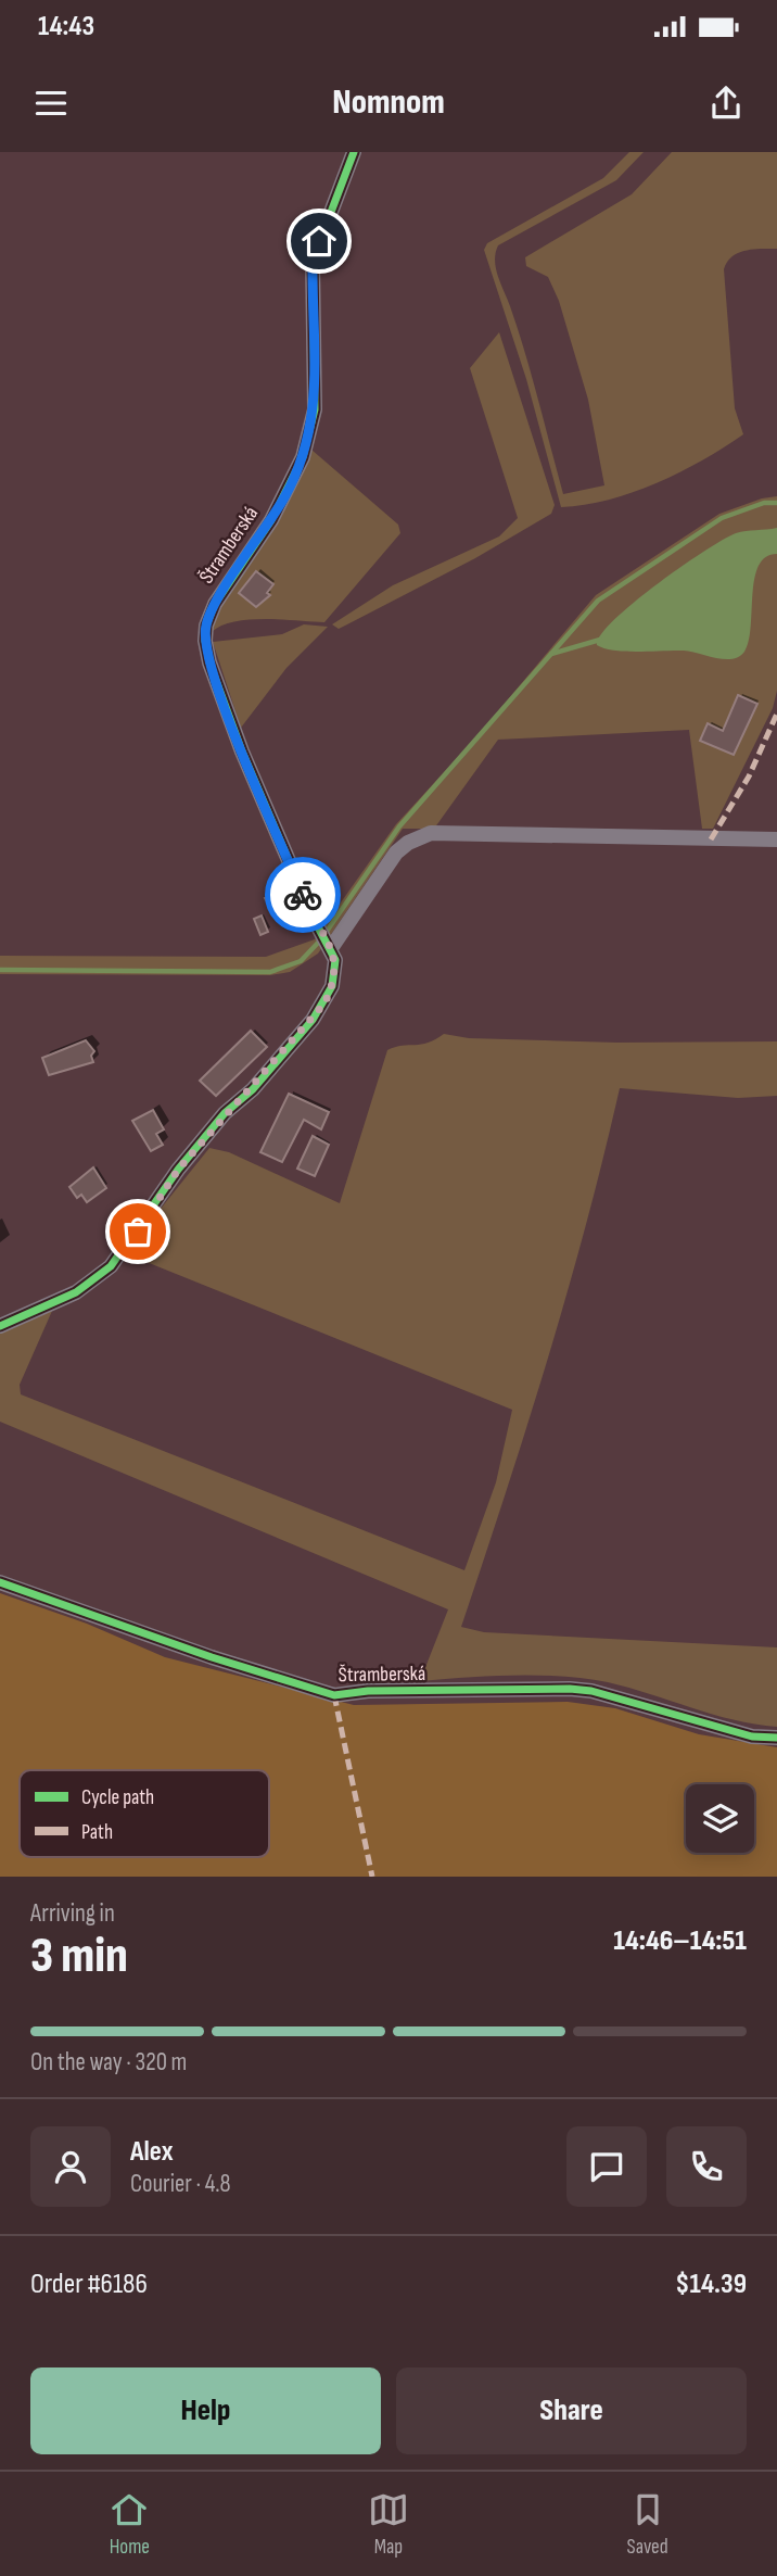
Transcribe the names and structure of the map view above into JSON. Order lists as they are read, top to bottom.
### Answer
{
  "streets": {
    "street": ["Štramberská"]
  },
  "legend": ["Cycle path", "Path"],
  "page": {
    "status": "14:43",
    "header": "Nomnom",
    "heading": ["3 min", "Arriving in", "14:46–14:51"],
    "panel": [
      "Alex",
      "Courier · 4.8",
      "Order #6186",
      "$14.39"
    ],
    "bar": "On the way · 320 m",
    "buttons": ["Help", "Share"],
    "tabs": ["Home", "Map", "Saved"]
  }
}
